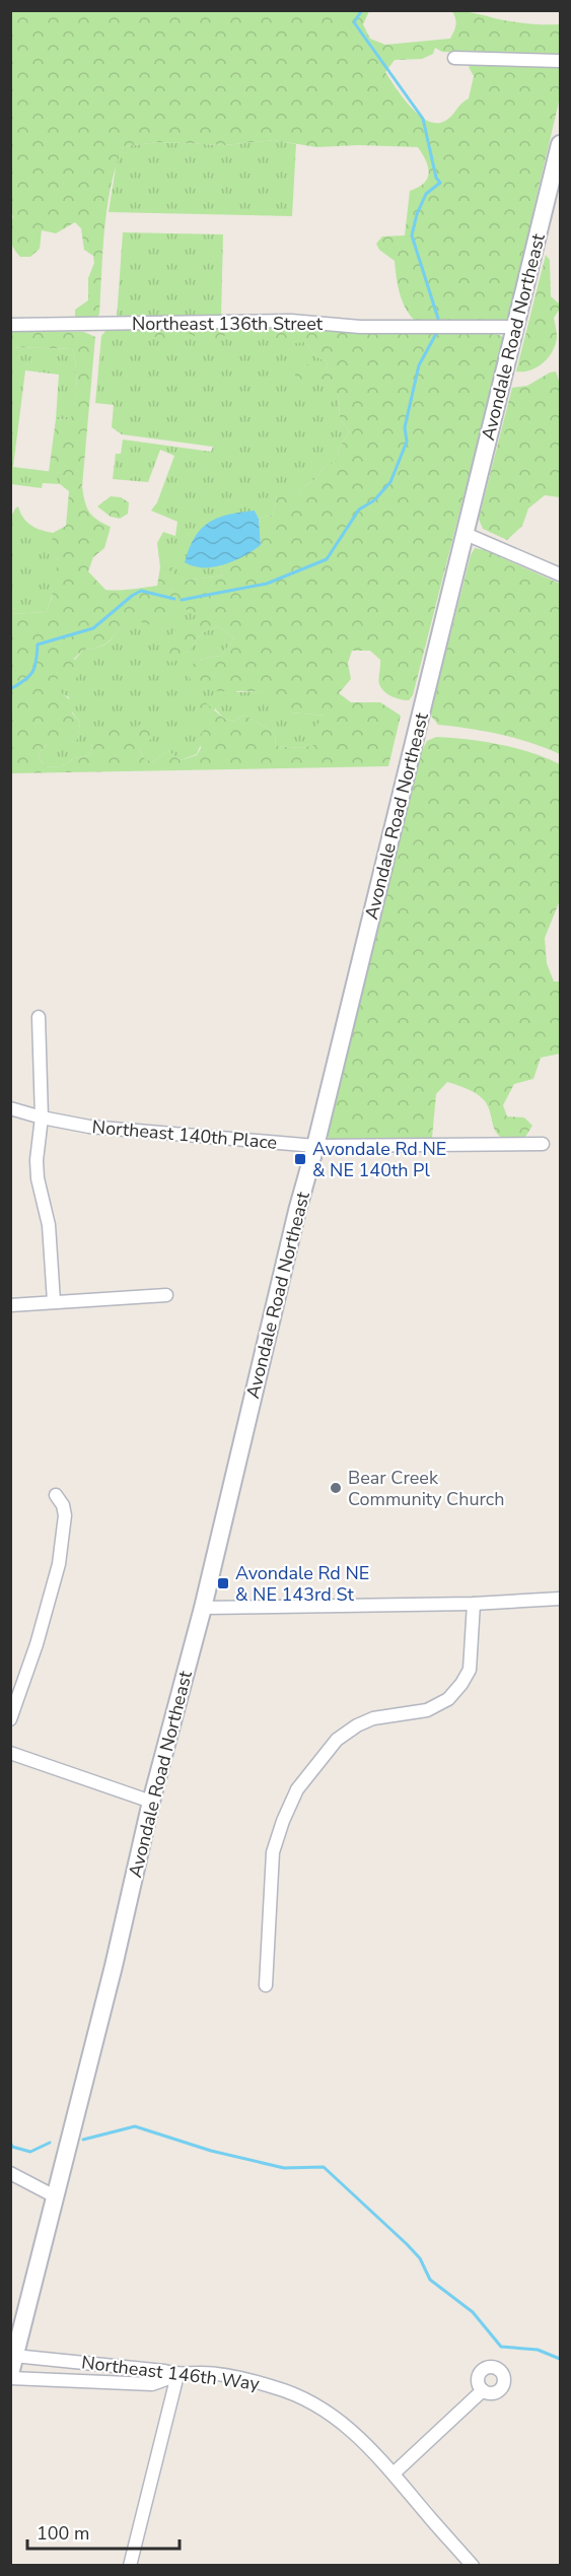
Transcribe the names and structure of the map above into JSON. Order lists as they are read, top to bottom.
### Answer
{
  "streets": {
    "main road": ["Avondale Road Northeast"],
    "street": ["Northeast 136th Street", "Northeast 140th Place", "Northeast 146th Way"]
  },
  "crossings": [
    ["Northeast 136th Street", "Avondale Road Northeast"],
    ["Avondale Road Northeast", "Northeast 140th Place"],
    ["Avondale Road Northeast", "Northeast 146th Way"]
  ],
  "places": {
    "transit": ["Avondale Rd NE & NE 140th Pl", "Avondale Rd NE & NE 143rd St"],
    "other": ["Bear Creek Community Church"]
  },
  "scale_bar": "100 m"
}
